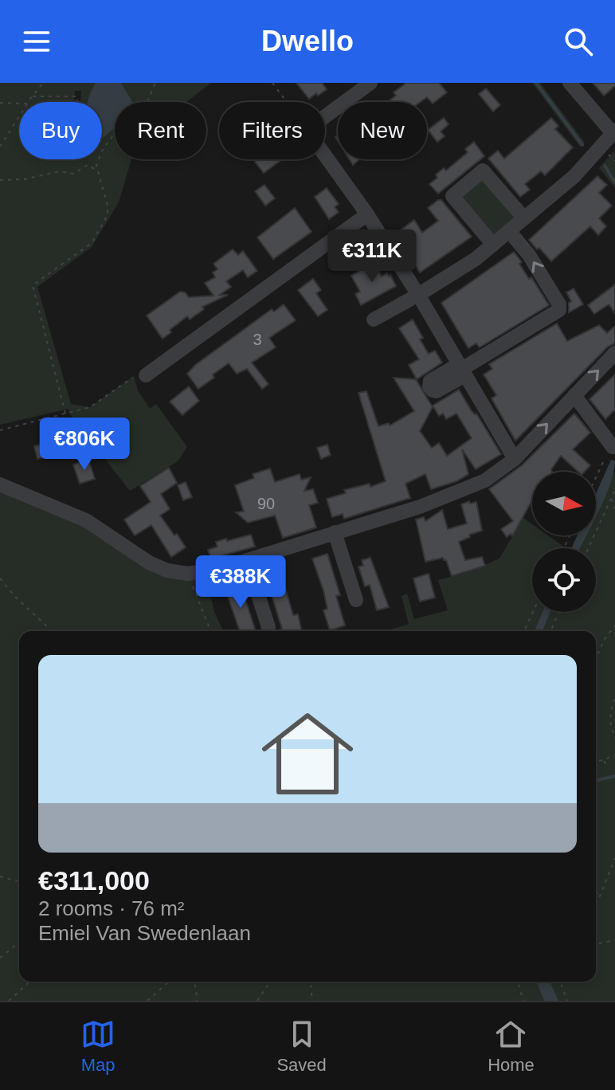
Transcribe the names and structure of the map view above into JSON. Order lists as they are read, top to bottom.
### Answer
{
  "house_numbers": ["3", "90"],
  "north": "right",
  "page": {
    "header": "Dwello",
    "chip": [
      "Buy",
      "Rent",
      "Filters",
      "New"
    ],
    "price": ["€311K", "€806K", "€388K"],
    "list": [
      {
        "name": "€311,000",
        "note": "2 rooms · 76 m² · Emiel Van Swedenlaan"
      }
    ],
    "tabs": ["Map", "Saved", "Home"]
  }
}
